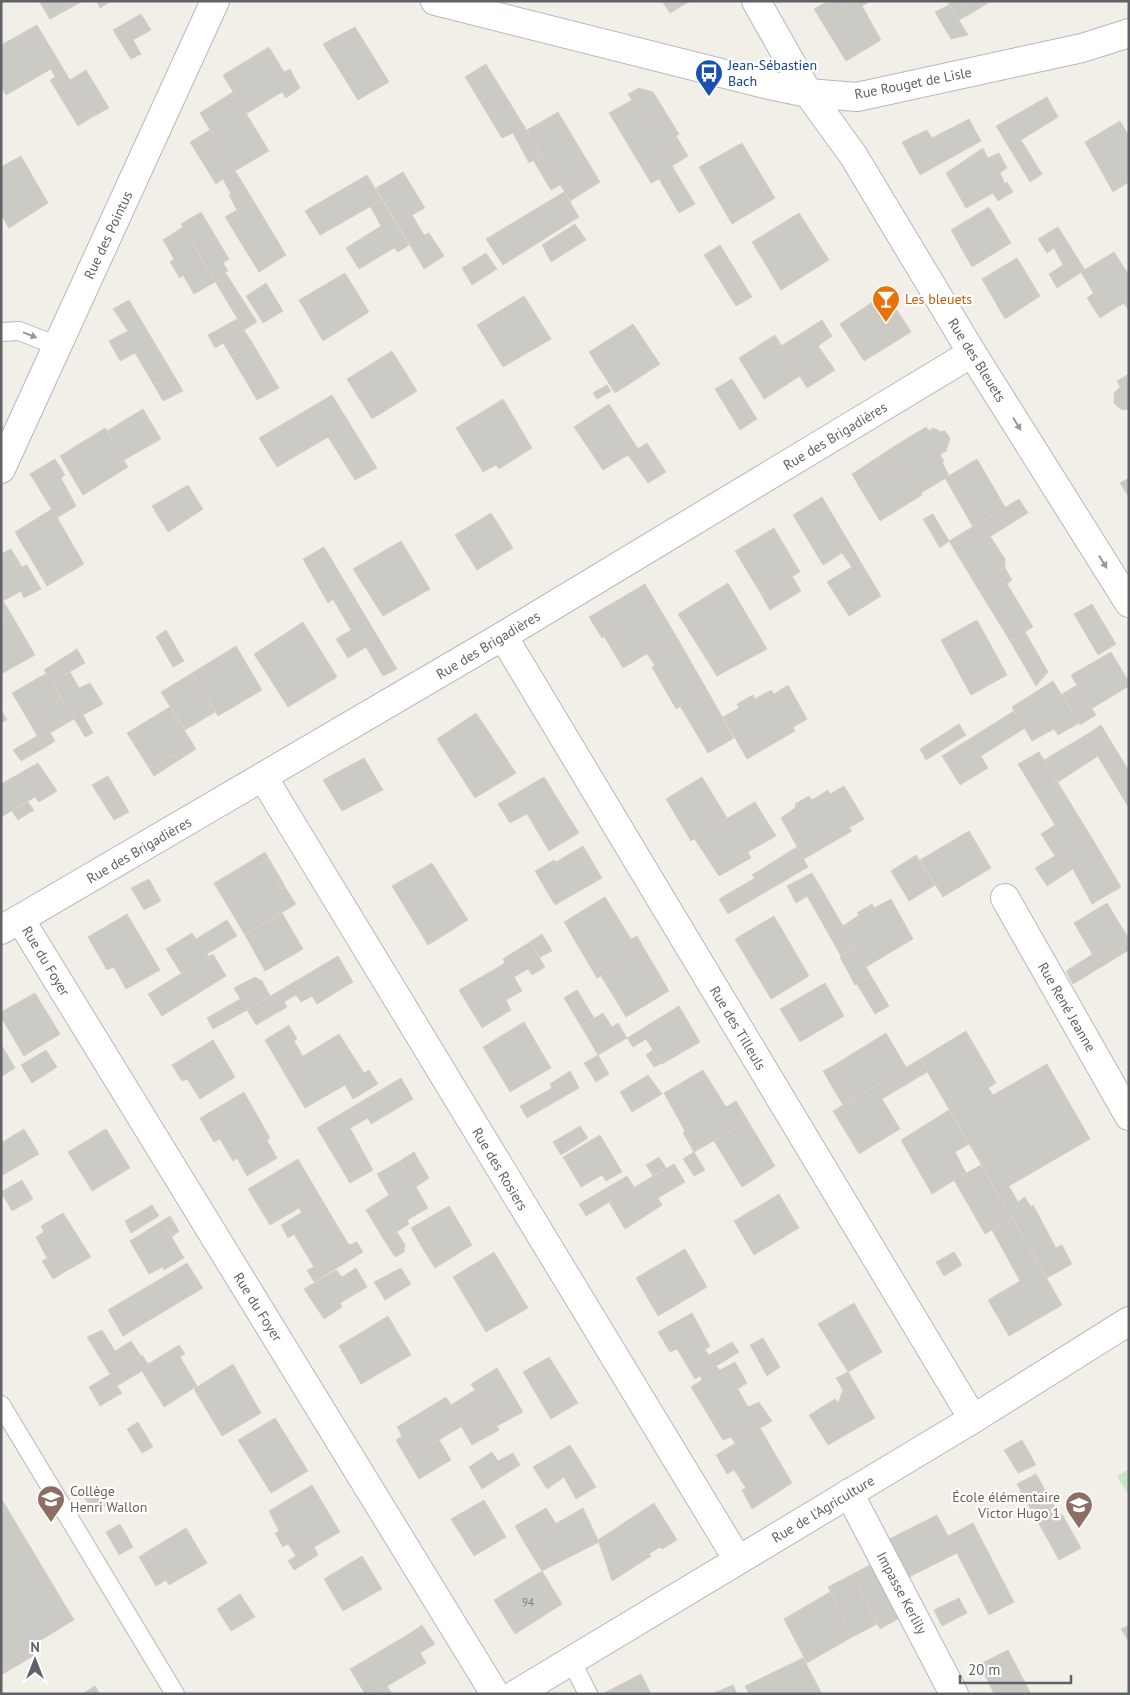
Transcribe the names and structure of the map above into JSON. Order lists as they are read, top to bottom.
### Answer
{
  "streets": {
    "street": [
      "Rue Rouget de Lisle",
      "Rue des Pointus",
      "Rue des Bleuets",
      "Rue des Brigadières",
      "Rue du Foyer",
      "Rue René Jeanne",
      "Rue des Tilleuls",
      "Rue des Rosiers",
      "Rue de l'Agriculture",
      "Impasse Kerlily"
    ]
  },
  "crossings": [
    ["Rue Rouget de Lisle", "Rue des Bleuets"],
    ["Rue des Bleuets", "Rue des Brigadières"],
    ["Rue des Brigadières", "Rue du Foyer"],
    ["Rue des Brigadières", "Rue des Tilleuls"],
    ["Rue des Brigadières", "Rue des Rosiers"],
    ["Rue des Tilleuls", "Rue de l'Agriculture"],
    ["Rue des Rosiers", "Rue de l'Agriculture"],
    ["Rue de l'Agriculture", "Impasse Kerlily"]
  ],
  "one_way": ["Rue des Bleuets"],
  "places": {
    "bus stop": ["Jean-Sébastien Bach"],
    "bar": ["Les bleuets"],
    "school or university": ["Collège Henri Wallon", "École élémentaire Victor Hugo 1"]
  },
  "house_numbers": ["94"],
  "scale_bar": "20 m",
  "north": "top"
}
